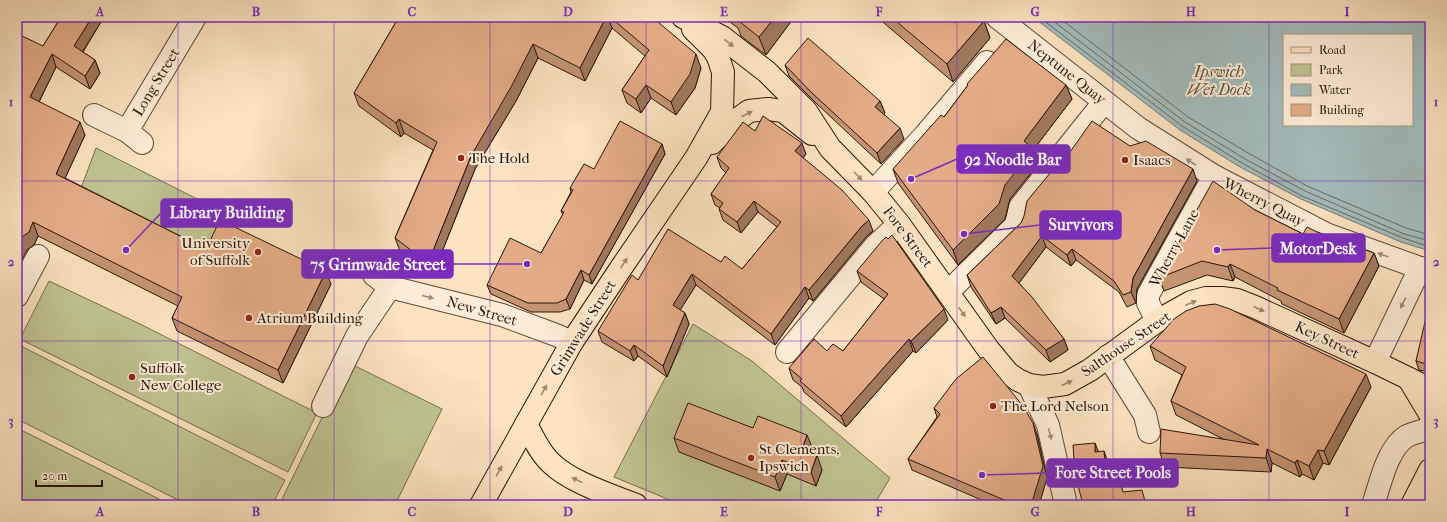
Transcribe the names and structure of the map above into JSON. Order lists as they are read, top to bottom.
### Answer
{
  "streets": {
    "main road": [
      "Fore Street",
      "Grimwade Street",
      "Key Street",
      "Salthouse Street"
    ],
    "street": [
      "Neptune Quay",
      "Long Street",
      "Wherry Quay",
      "Wherry Lane",
      "New Street"
    ]
  },
  "crossings": [
    ["Neptune Quay", "Wherry Quay"],
    ["Wherry Quay", "Wherry Lane"],
    ["Fore Street", "Grimwade Street"],
    ["Fore Street", "Salthouse Street"],
    ["Wherry Lane", "Salthouse Street"],
    ["New Street", "Grimwade Street"],
    ["Key Street", "Salthouse Street"]
  ],
  "one_way": [
    "Wherry Quay",
    "Fore Street",
    "New Street",
    "Grimwade Street",
    "Key Street",
    "Salthouse Street"
  ],
  "water": ["Ipswich Wet Dock"],
  "places": [
    "The Hold",
    "Isaacs",
    "92 Noodle Bar",
    "Survivors",
    "Library Building",
    "MotorDesk",
    "University of Suffolk",
    "75 Grimwade Street",
    "Atrium Building",
    "Suffolk New College",
    "The Lord Nelson",
    "St Clements, Ipswich",
    "Fore Street Pools"
  ],
  "legend": [
    "Road",
    "Park",
    "Water",
    "Building"
  ],
  "scale_bar": "20 m",
  "grid": {
    "columns": [
      "A",
      "B",
      "C",
      "D",
      "E",
      "F",
      "G",
      "H",
      "I"
    ],
    "rows": ["1", "2", "3"]
  }
}
